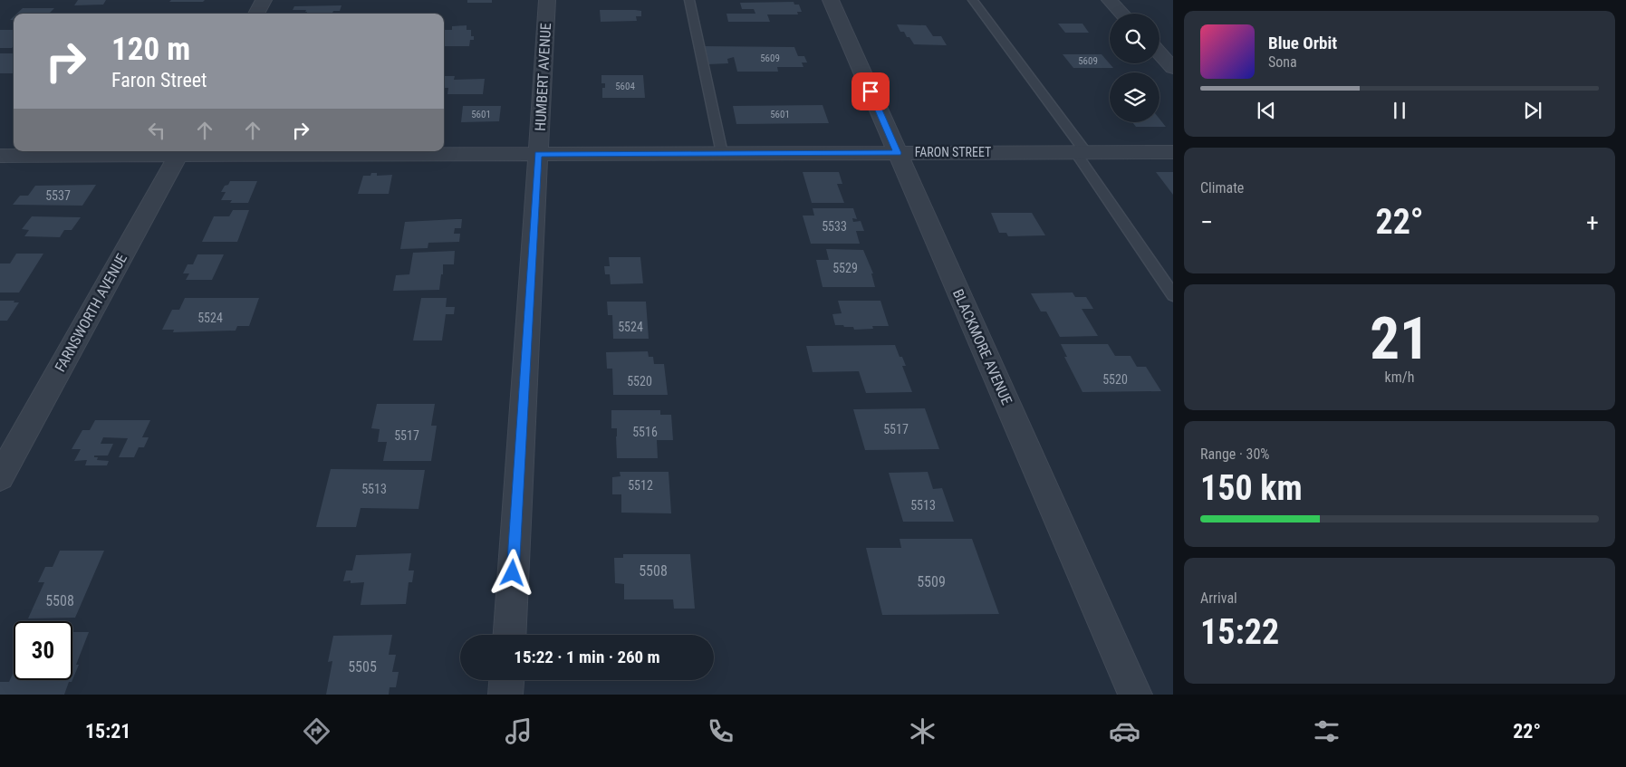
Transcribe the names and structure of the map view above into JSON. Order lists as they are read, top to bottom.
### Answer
{
  "streets": {
    "street": [
      "HUMBERT AVENUE",
      "FARON STREET",
      "FARNSWORTH AVENUE",
      "BLACKMORE AVENUE"
    ]
  },
  "crossings": [
    ["HUMBERT AVENUE", "FARON STREET"],
    ["FARON STREET", "FARNSWORTH AVENUE"],
    ["FARON STREET", "BLACKMORE AVENUE"]
  ],
  "house_numbers": [
    "5609",
    "5609",
    "5604",
    "5601",
    "5601",
    "5537",
    "5533",
    "5529",
    "5524",
    "5524",
    "5520",
    "5520",
    "5517",
    "5516",
    "5517",
    "5512",
    "5513",
    "5513",
    "5508",
    "5509",
    "5508",
    "5505"
  ],
  "page": {
    "turn": ["120 m", "Faron Street"],
    "song": ["Blue Orbit", "Sona"],
    "tile": [
      "Climate",
      ["21", "km/h"],
      ["Range · 30%", "150 km"],
      ["Arrival", "15:22"]
    ],
    "heat": ["−", "22°", "+"],
    "limit": "30",
    "trip": "15:22 · 1 min · 260 m",
    "tabs": ["15:21", "22°"]
  }
}
